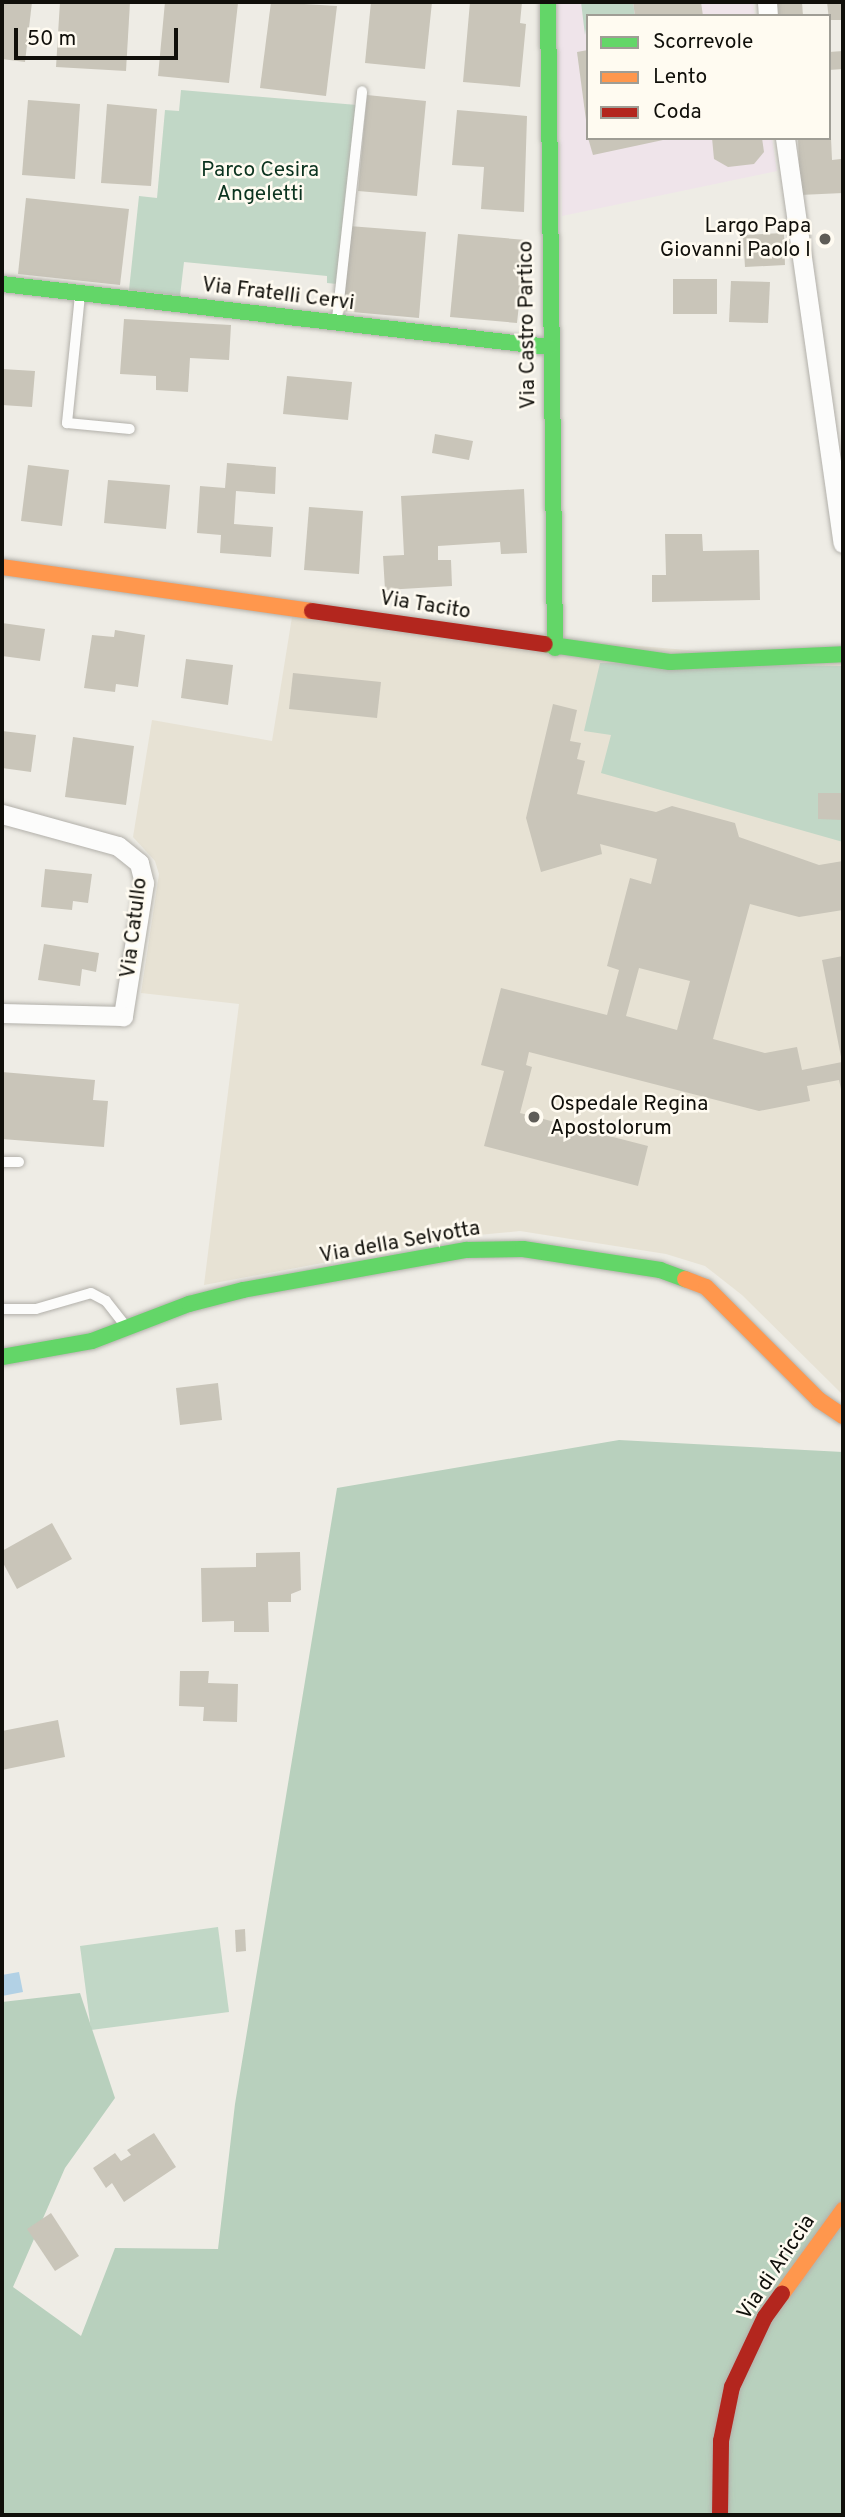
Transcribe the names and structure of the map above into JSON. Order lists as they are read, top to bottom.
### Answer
{
  "streets": {
    "street": [
      "Via Fratelli Cervi",
      "Via Castro Partico",
      "Via Tacito",
      "Via Catullo",
      "Via della Selvotta",
      "Via di Ariccia"
    ]
  },
  "crossings": [
    ["Via Fratelli Cervi", "Via Castro Partico"],
    ["Via Castro Partico", "Via Tacito"]
  ],
  "parks": ["Parco Cesira Angeletti"],
  "places": ["Largo Papa Giovanni Paolo I", "Ospedale Regina Apostolorum"],
  "legend": ["Scorrevole", "Lento", "Coda"],
  "scale_bar": "50 m"
}
